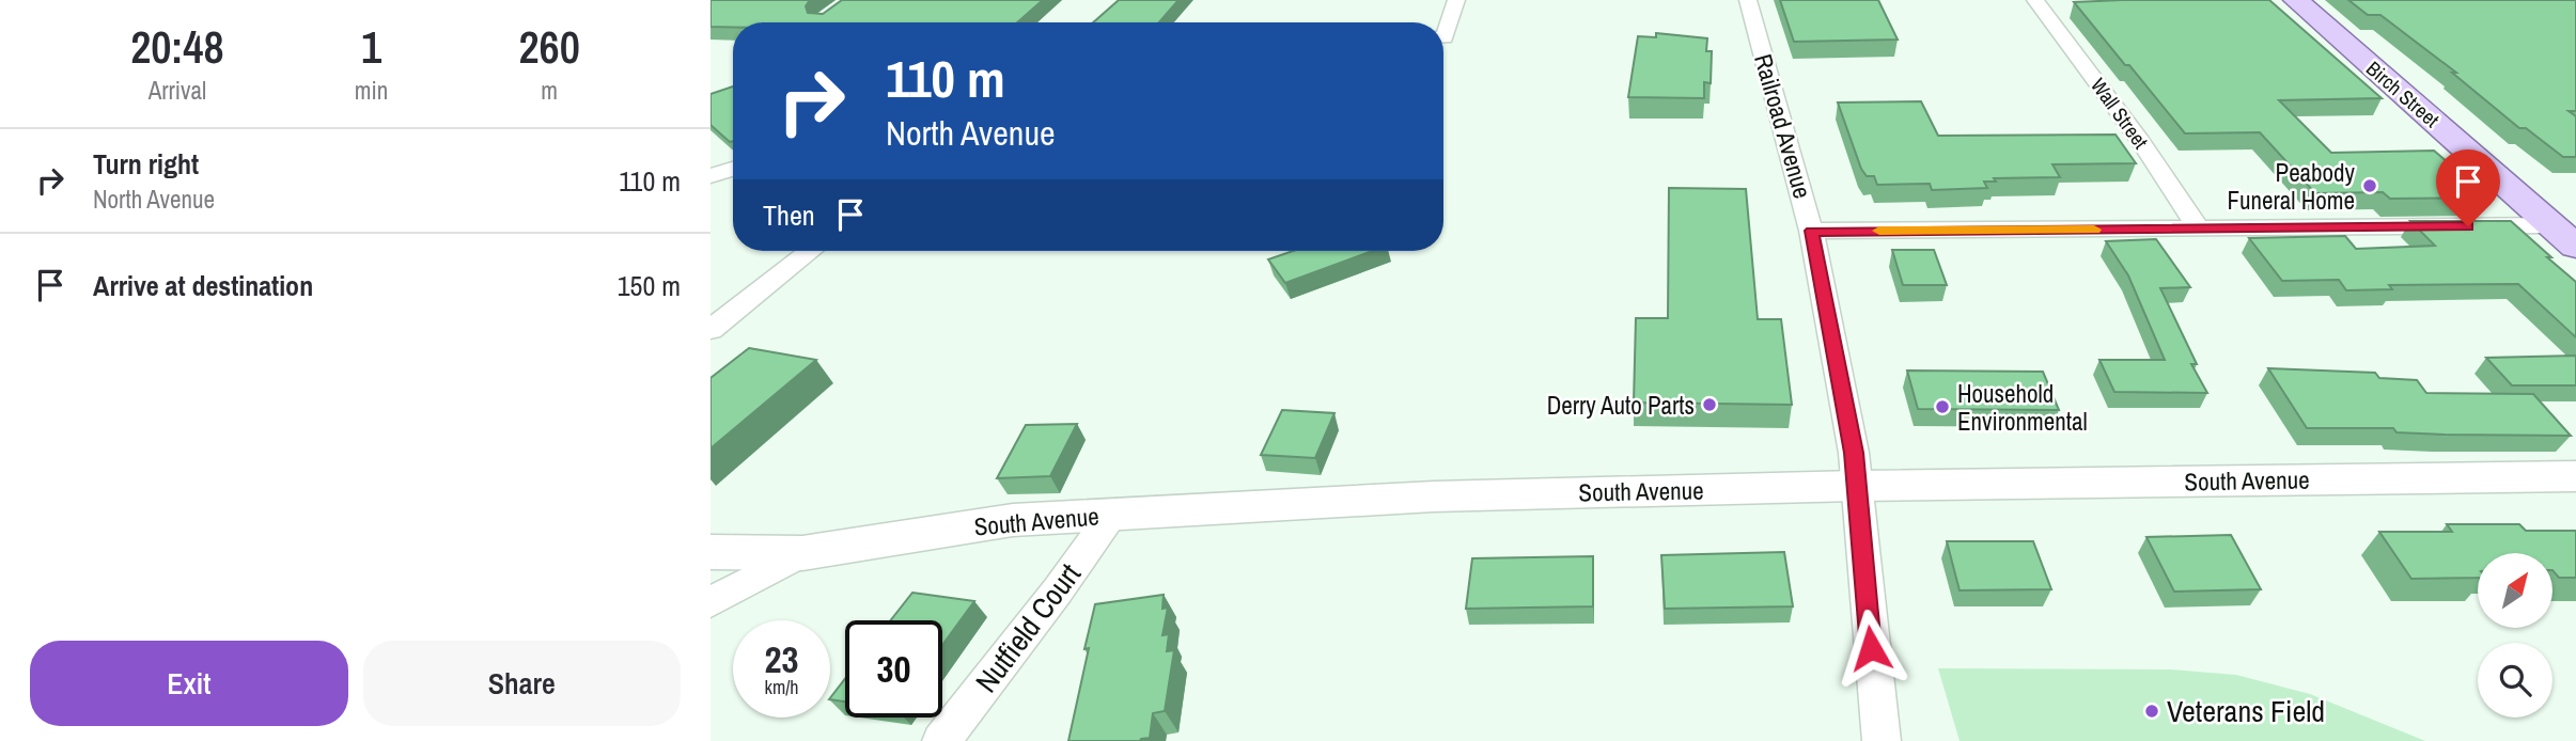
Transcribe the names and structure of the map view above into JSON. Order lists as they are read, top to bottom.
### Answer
{
  "streets": {
    "main road": ["Birch Street"],
    "street": [
      "Wall Street",
      "Railroad Avenue",
      "South Avenue",
      "Nutfield Court"
    ]
  },
  "crossings": [
    ["Railroad Avenue", "South Avenue"],
    ["South Avenue", "Nutfield Court"]
  ],
  "places": [
    "Peabody Funeral Home",
    "Derry Auto Parts",
    "Household Environmental",
    "Veterans Field"
  ],
  "north": "top right",
  "page": {
    "eta": [
      "20:48",
      "Arrival",
      "1",
      "min",
      "260",
      "m"
    ],
    "turn": ["110 m", "North Avenue"],
    "list": [
      {
        "name": "Turn right",
        "note": "North Avenue",
        "value": "110 m"
      },
      {
        "name": "Arrive at destination",
        "value": "150 m"
      }
    ],
    "then": "Then",
    "speed": "23 km/h",
    "limit": "30",
    "buttons": ["Exit", "Share"]
  }
}
